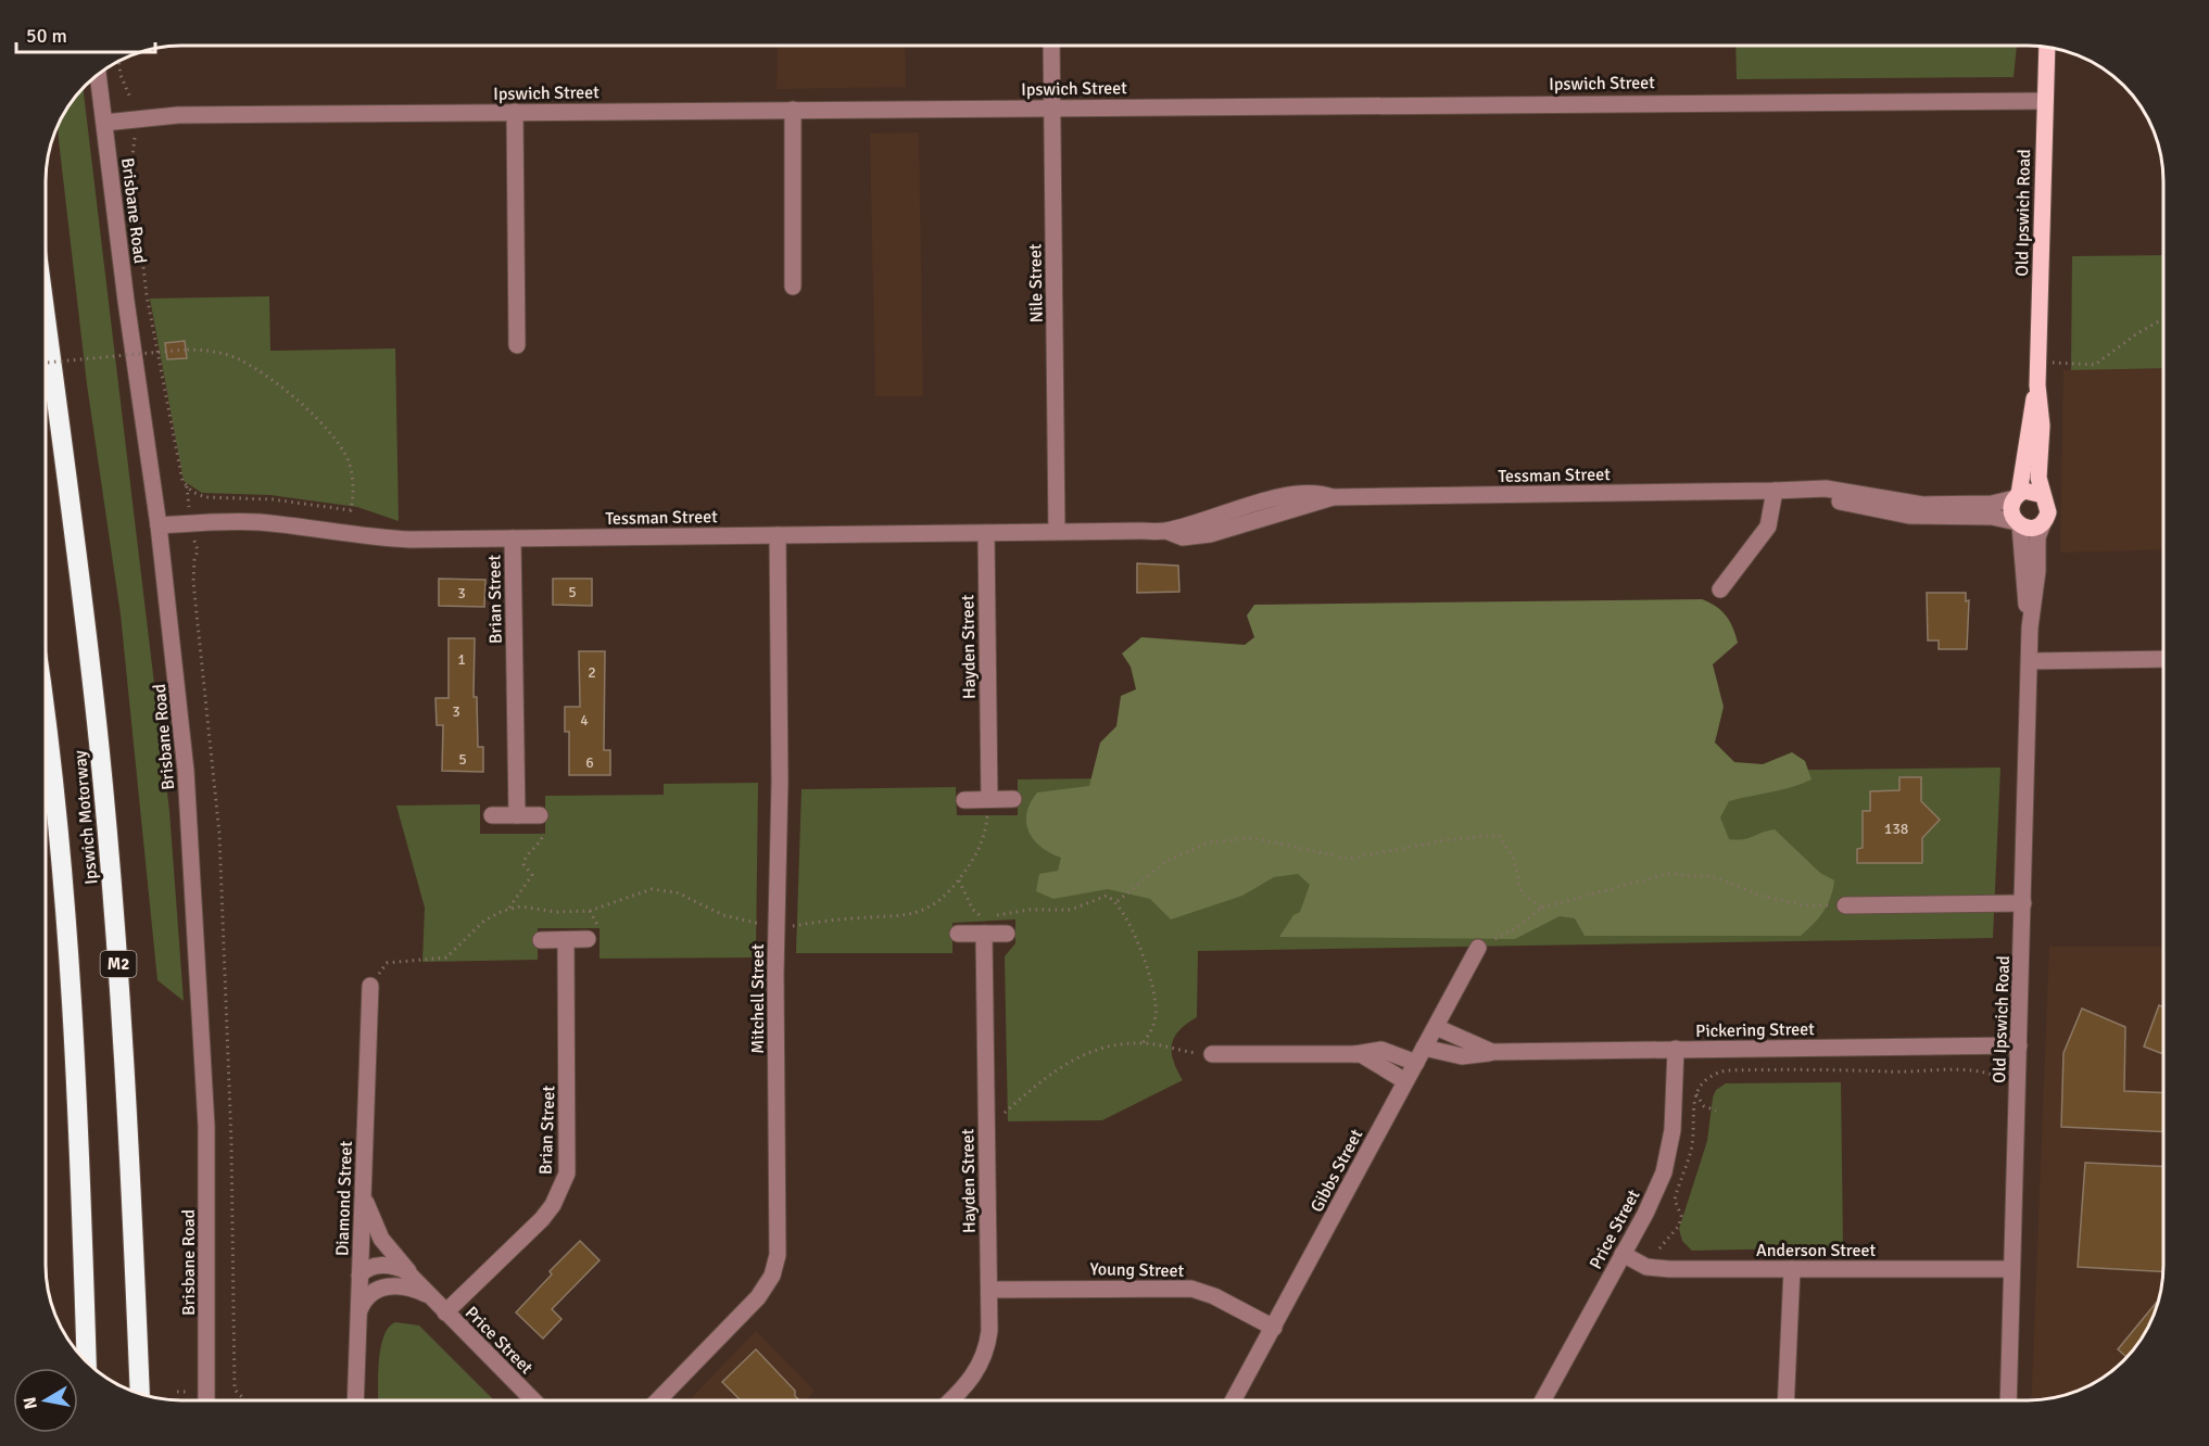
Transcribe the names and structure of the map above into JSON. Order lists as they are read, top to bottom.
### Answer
{
  "streets": {
    "highway": ["Ipswich Motorway", "M2"],
    "main road": ["Old Ipswich Road"],
    "street": [
      "Ipswich Street",
      "Brisbane Road",
      "Nile Street",
      "Tessman Street",
      "Brian Street",
      "Hayden Street",
      "Mitchell Street",
      "Pickering Street",
      "Gibbs Street",
      "Diamond Street",
      "Price Street",
      "Anderson Street",
      "Young Street"
    ]
  },
  "crossings": [
    ["Ipswich Street", "Brisbane Road"],
    ["Ipswich Street", "Old Ipswich Road"],
    ["Ipswich Street", "Nile Street"],
    ["Brisbane Road", "Tessman Street"],
    ["Old Ipswich Road", "Tessman Street"],
    ["Old Ipswich Road", "Pickering Street"],
    ["Old Ipswich Road", "Anderson Street"],
    ["Nile Street", "Tessman Street"],
    ["Tessman Street", "Brian Street"],
    ["Tessman Street", "Hayden Street"],
    ["Tessman Street", "Mitchell Street"],
    ["Brian Street", "Price Street"],
    ["Hayden Street", "Young Street"],
    ["Pickering Street", "Gibbs Street"],
    ["Pickering Street", "Price Street"],
    ["Gibbs Street", "Young Street"],
    ["Diamond Street", "Price Street"],
    ["Price Street", "Anderson Street"]
  ],
  "house_numbers": [
    "5",
    "3",
    "1",
    "2",
    "3",
    "4",
    "5",
    "6",
    "138"
  ],
  "scale_bar": "50 m",
  "north": "left"
}
